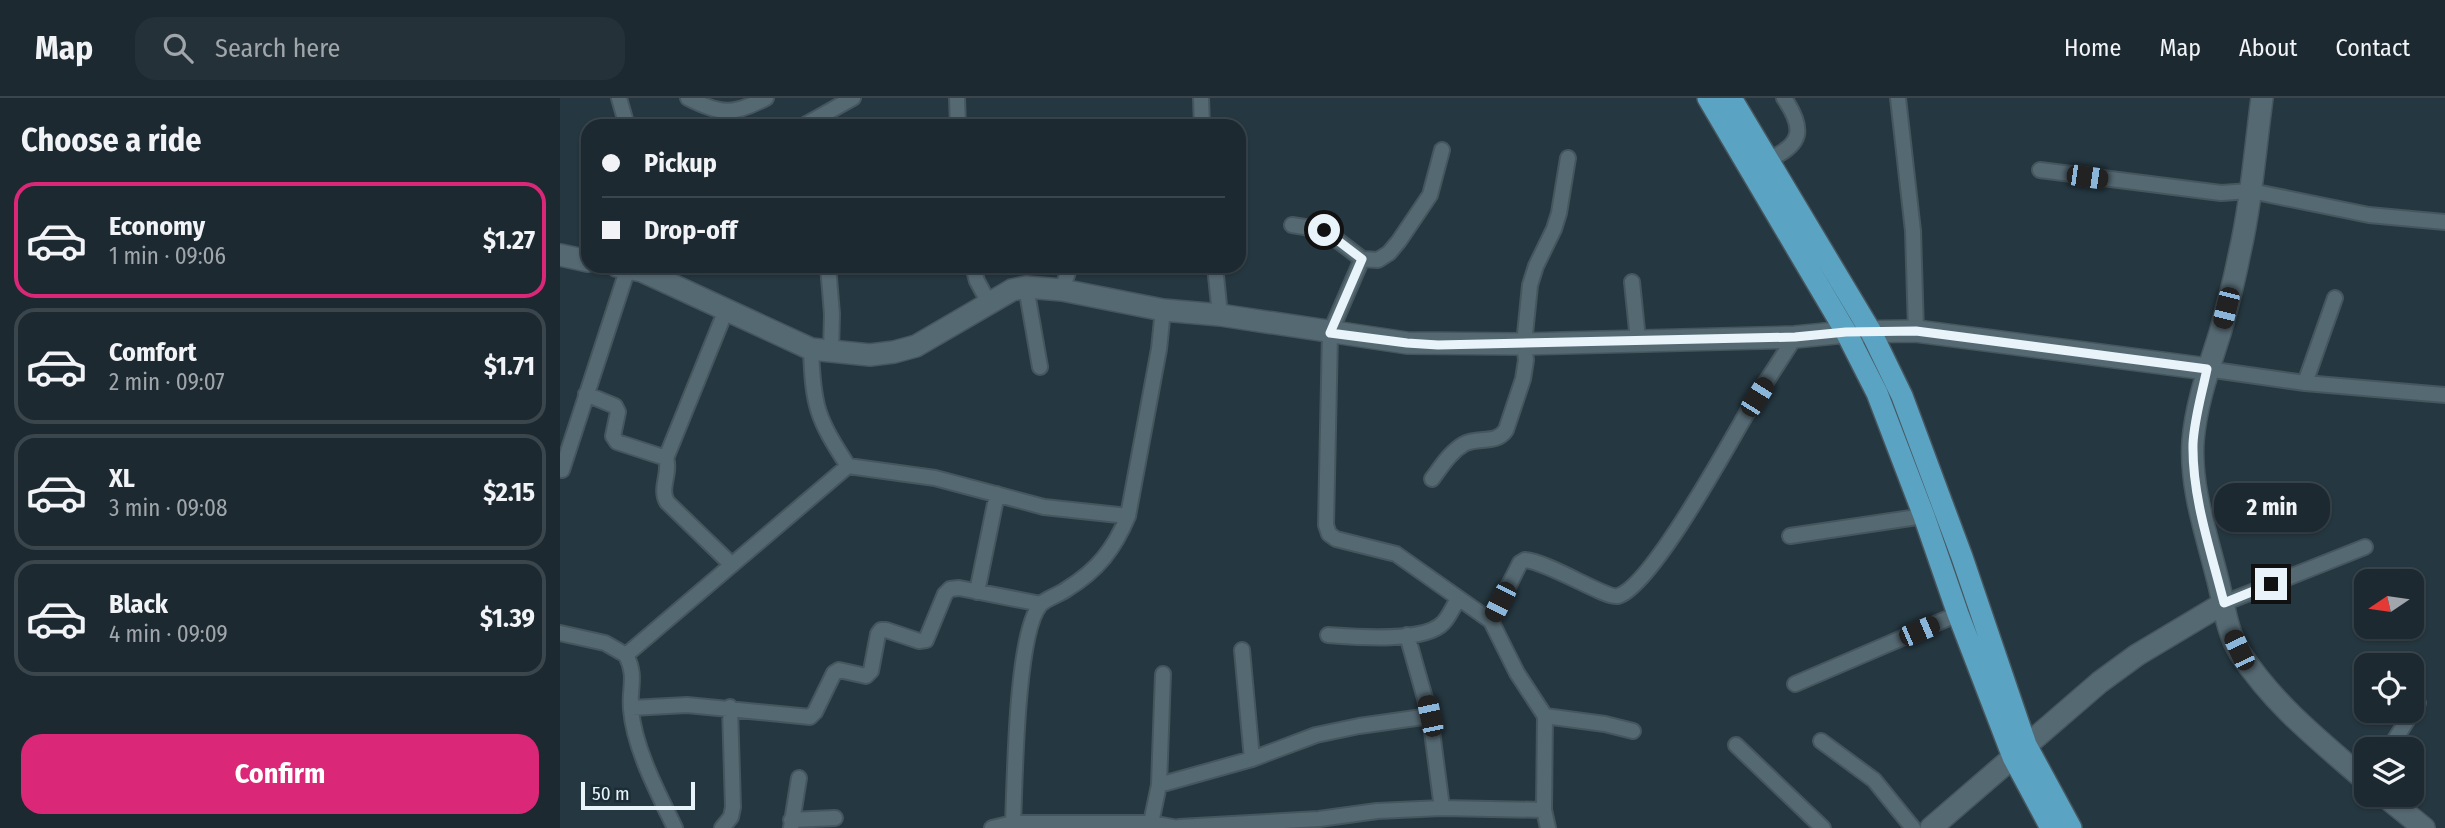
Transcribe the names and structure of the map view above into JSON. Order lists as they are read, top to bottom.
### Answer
{
  "scale_bar": "50 m",
  "north": "left",
  "page": {
    "header": "Map",
    "search": "Search here",
    "nav": [
      "Home",
      "Map",
      "About",
      "Contact"
    ],
    "heading": "Choose a ride",
    "banner": ["Pickup", "Drop-off"],
    "list": [
      {
        "name": "Economy",
        "note": "1 min · 09:06",
        "value": "$1.27"
      },
      {
        "name": "Comfort",
        "note": "2 min · 09:07",
        "value": "$1.71"
      },
      {
        "name": "XL",
        "note": "3 min · 09:08",
        "value": "$2.15"
      },
      {
        "name": "Black",
        "note": "4 min · 09:09",
        "value": "$1.39"
      }
    ],
    "bubble": "2 min",
    "buttons": "Confirm",
    "scale": "50 m"
  }
}
